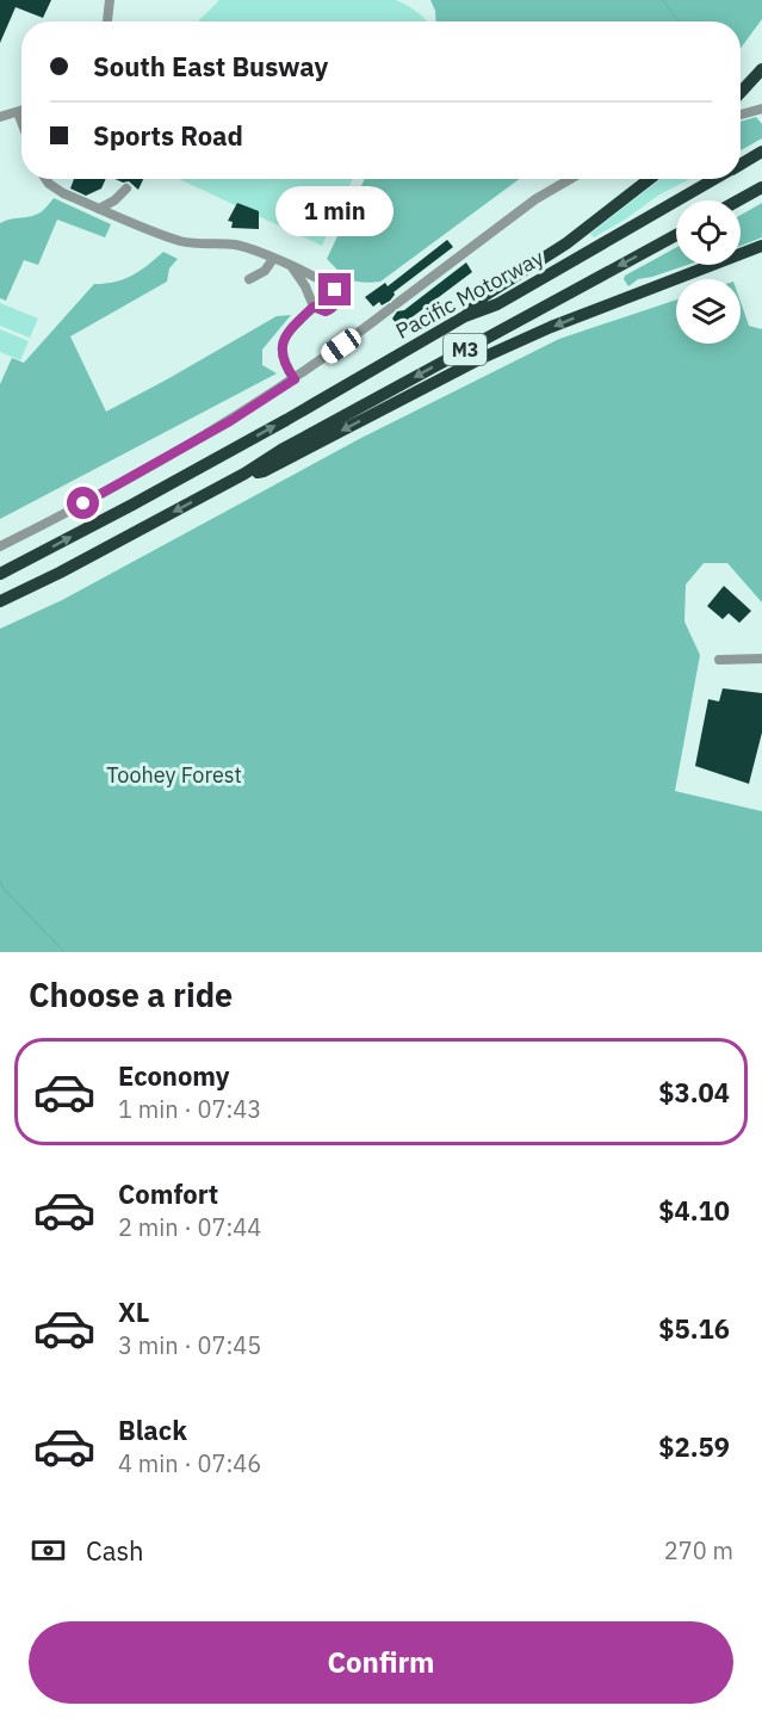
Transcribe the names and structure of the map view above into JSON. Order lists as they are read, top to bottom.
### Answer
{
  "streets": {
    "highway": ["Pacific Motorway", "M3"]
  },
  "parks": ["Toohey Forest"],
  "page": {
    "banner": ["South East Busway", "Sports Road"],
    "bubble": "1 min",
    "heading": "Choose a ride",
    "list": [
      {
        "name": "Economy",
        "note": "1 min · 07:43",
        "value": "$3.04"
      },
      {
        "name": "Comfort",
        "note": "2 min · 07:44",
        "value": "$4.10"
      },
      {
        "name": "XL",
        "note": "3 min · 07:45",
        "value": "$5.16"
      },
      {
        "name": "Black",
        "note": "4 min · 07:46",
        "value": "$2.59"
      }
    ],
    "pay": ["Cash", "270 m"],
    "buttons": "Confirm"
  }
}
